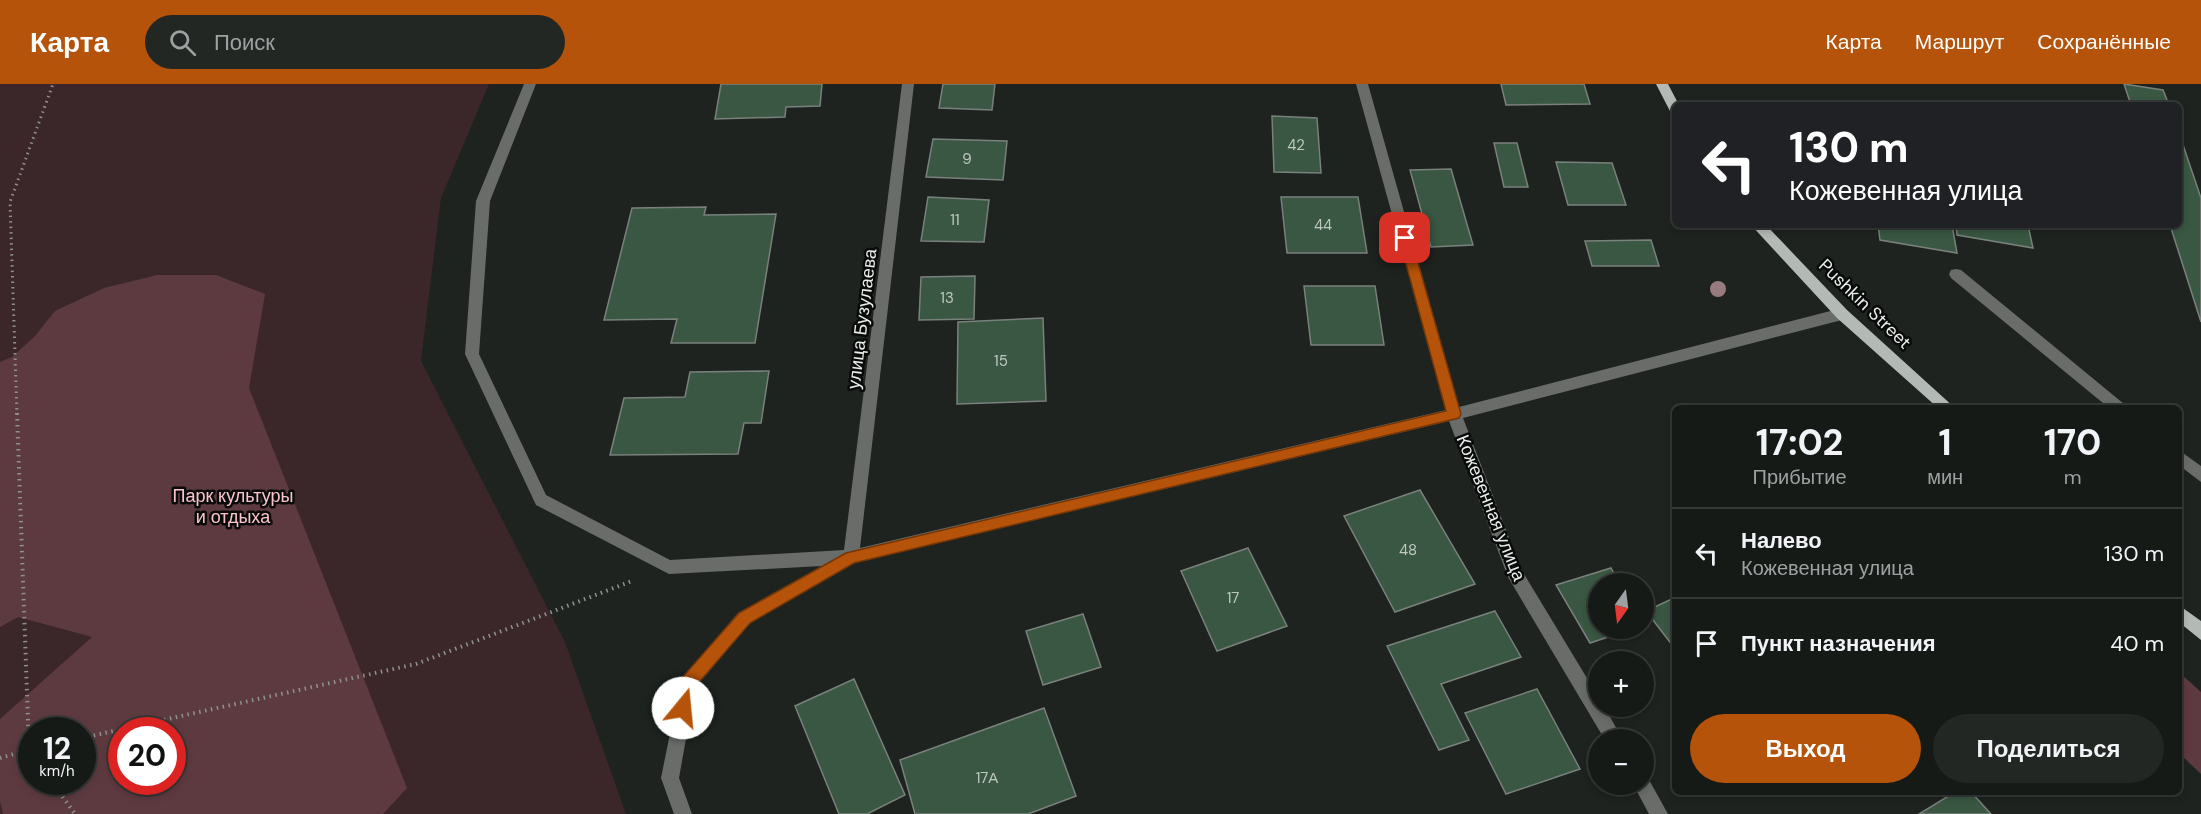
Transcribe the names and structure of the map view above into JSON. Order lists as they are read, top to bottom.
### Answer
{
  "streets": {
    "main road": ["Pushkin Street"],
    "street": ["улица Бузулаева", "Кожевенная улица"]
  },
  "parks": ["Парк культуры и отдыха"],
  "house_numbers": [
    "42",
    "9",
    "11",
    "44",
    "13",
    "15",
    "48",
    "17",
    "17А"
  ],
  "north": "bottom",
  "page": {
    "header": "Карта",
    "search": "Поиск",
    "nav": ["Карта", "Маршрут", "Сохранённые"],
    "turn": ["130 m", "Кожевенная улица"],
    "eta": [
      "17:02",
      "Прибытие",
      "1",
      "мин",
      "170",
      "m"
    ],
    "list": [
      {
        "name": "Налево",
        "note": "Кожевенная улица",
        "value": "130 m"
      },
      {
        "name": "Пункт назначения",
        "value": "40 m"
      }
    ],
    "map_buttons": ["+", "−"],
    "buttons": ["Выход", "Поделиться"],
    "speed": "12 km/h",
    "limit": "20"
  }
}
